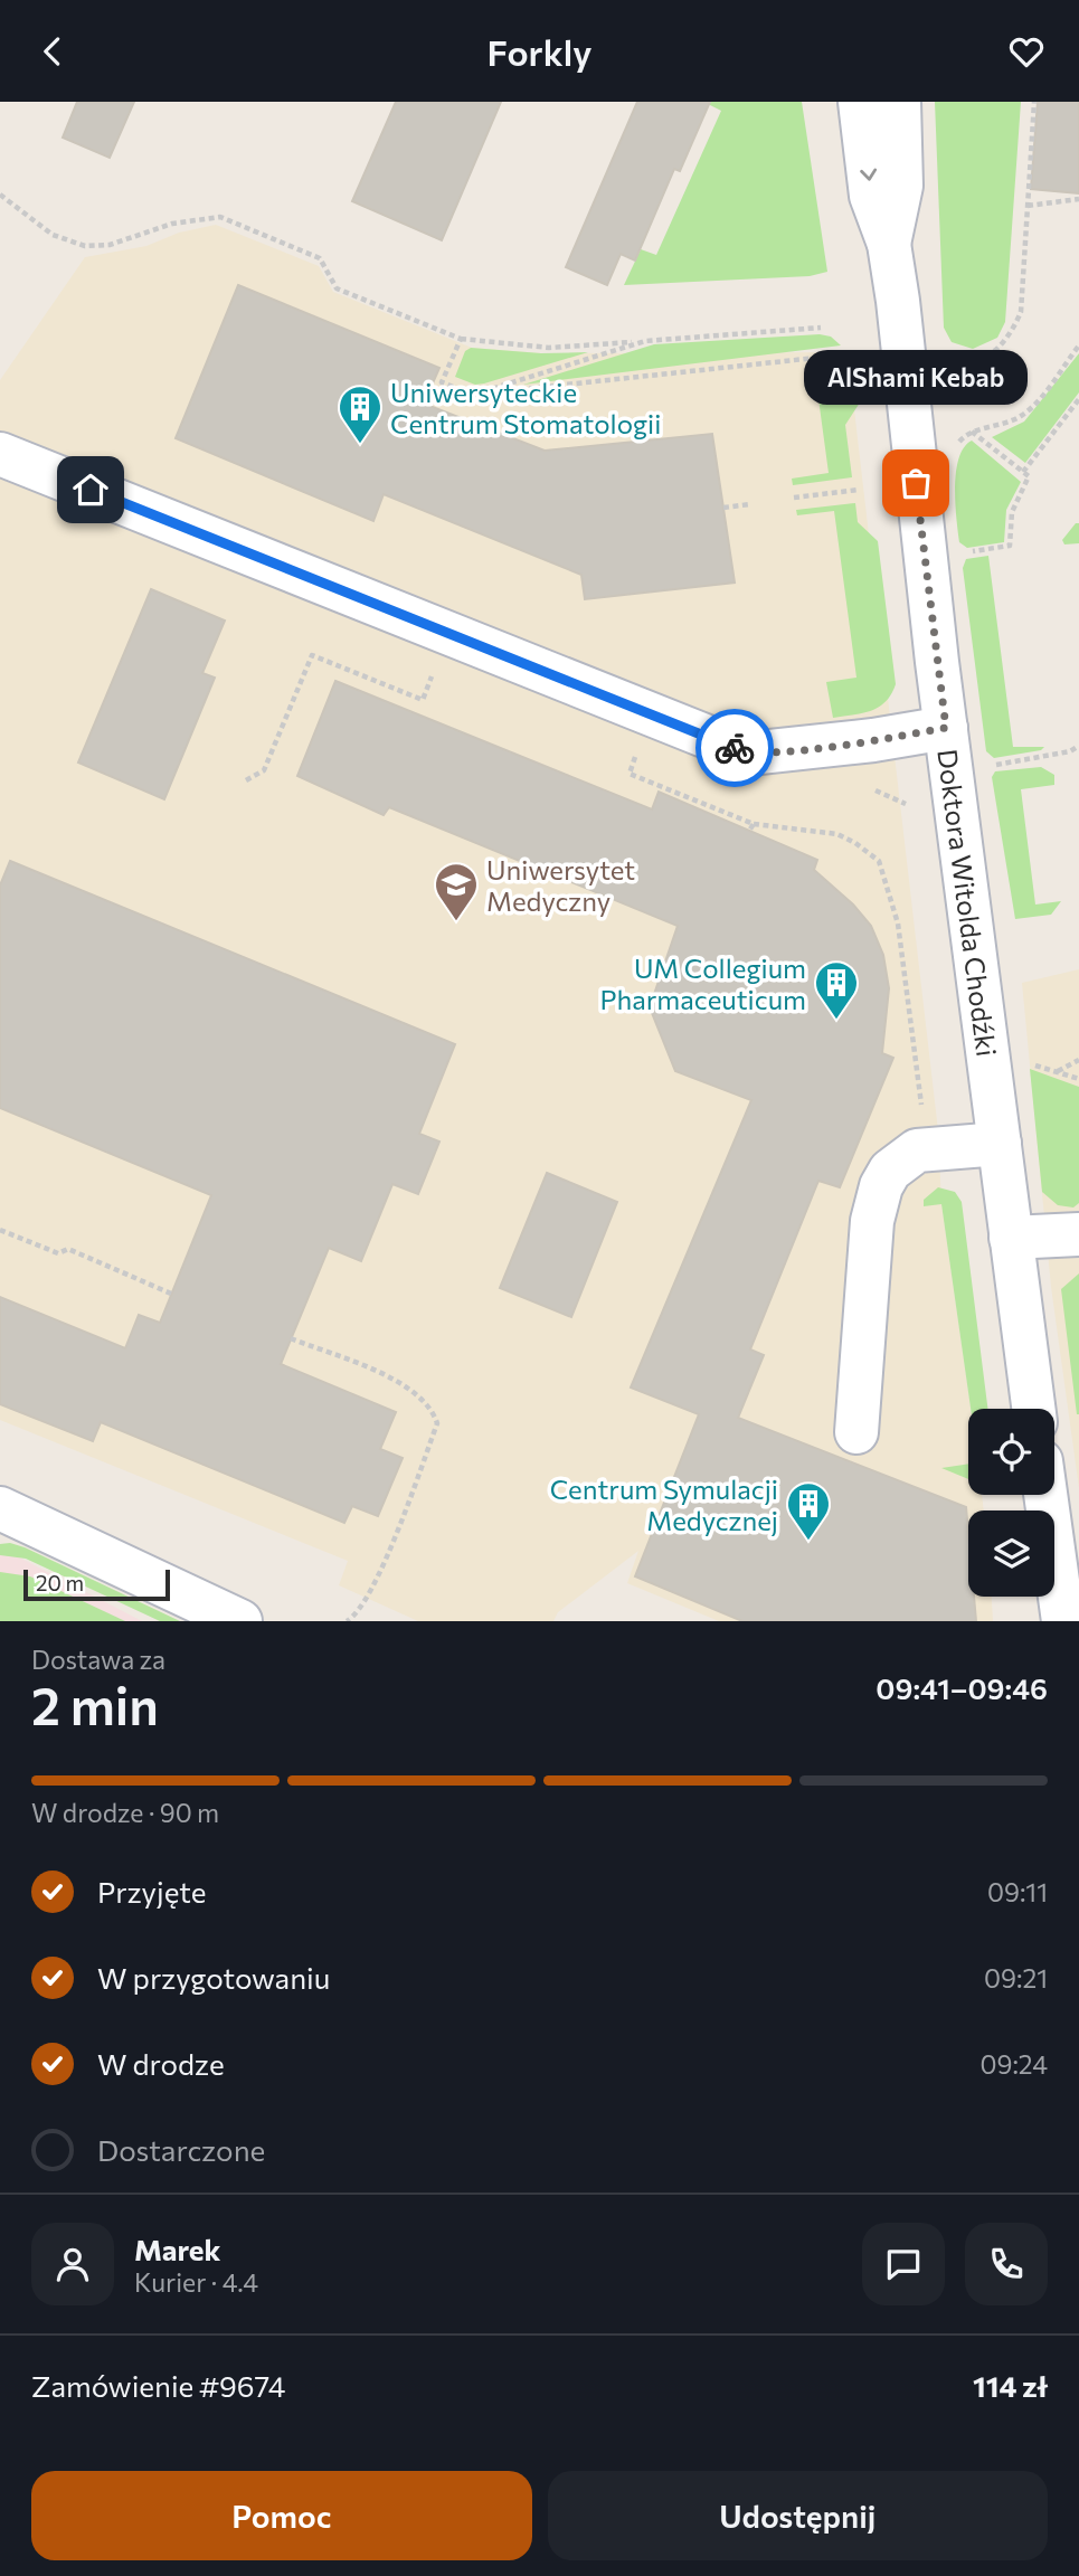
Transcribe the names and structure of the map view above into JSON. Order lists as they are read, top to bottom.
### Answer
{
  "streets": {
    "street": ["Doktora Witolda Chodźki"]
  },
  "places": {
    "building": ["Uniwersyteckie Centrum Stomatologii", "UM Collegium Pharmaceuticum", "Centrum Symulacji Medycznej"],
    "other": ["AlShami Kebab"],
    "school or university": ["Uniwersytet Medyczny"]
  },
  "scale_bar": "20 m",
  "page": {
    "header": "Forkly",
    "bubble": "AlShami Kebab",
    "scale": "20 m",
    "heading": ["2 min", "Dostawa za", "09:41–09:46"],
    "panel": [
      "Marek",
      "Kurier · 4.4",
      "Zamówienie #9674",
      "114 zł"
    ],
    "bar": "W drodze · 90 m",
    "list": [
      ["Przyjęte", "09:11"],
      ["W przygotowaniu", "09:21"],
      ["W drodze", "09:24"],
      "Dostarczone"
    ],
    "buttons": ["Pomoc", "Udostępnij"]
  }
}
